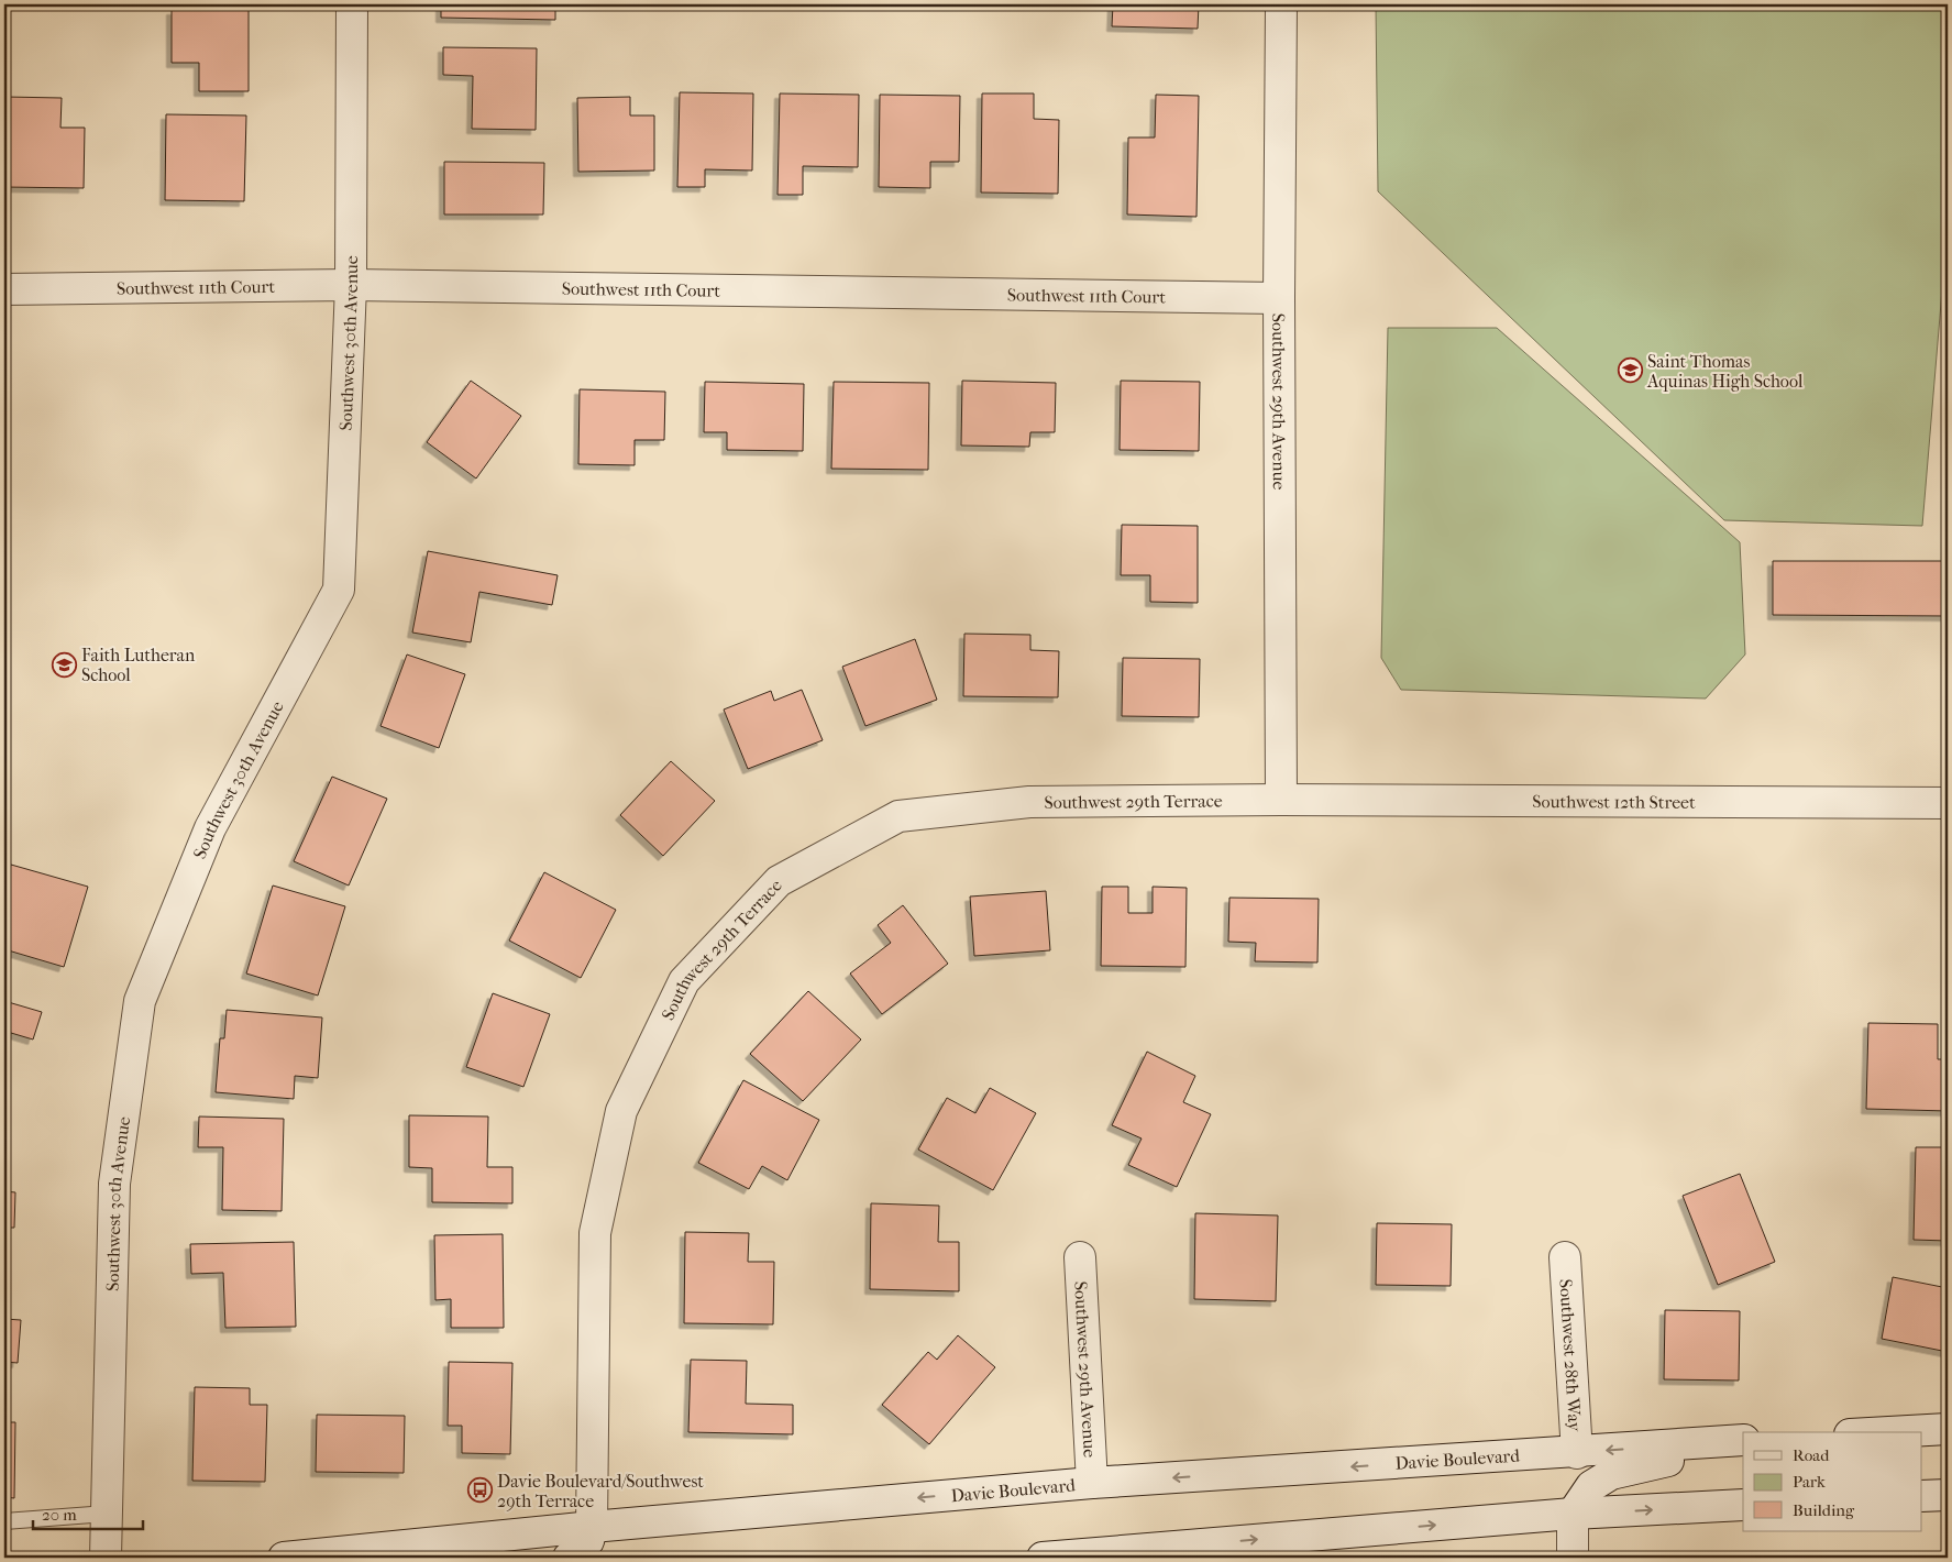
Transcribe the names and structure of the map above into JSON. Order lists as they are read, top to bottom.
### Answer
{
  "streets": {
    "street": [
      "Southwest 11th Court",
      "Southwest 30th Avenue",
      "Southwest 29th Avenue",
      "Southwest 29th Terrace",
      "Southwest 12th Street",
      "Southwest 28th Way",
      "Davie Boulevard"
    ]
  },
  "crossings": [
    ["Southwest 11th Court", "Southwest 30th Avenue"],
    ["Southwest 11th Court", "Southwest 29th Avenue"],
    ["Southwest 29th Avenue", "Southwest 29th Terrace"],
    ["Southwest 29th Avenue", "Southwest 12th Street"],
    ["Southwest 29th Avenue", "Davie Boulevard"],
    ["Southwest 29th Terrace", "Southwest 12th Street"],
    ["Southwest 29th Terrace", "Davie Boulevard"],
    ["Southwest 28th Way", "Davie Boulevard"]
  ],
  "places": {
    "school or university": ["Saint Thomas Aquinas High School", "Faith Lutheran School"],
    "bus stop": ["Davie Boulevard/Southwest 29th Terrace"]
  },
  "legend": ["Road", "Park", "Building"],
  "scale_bar": "20 m"
}
